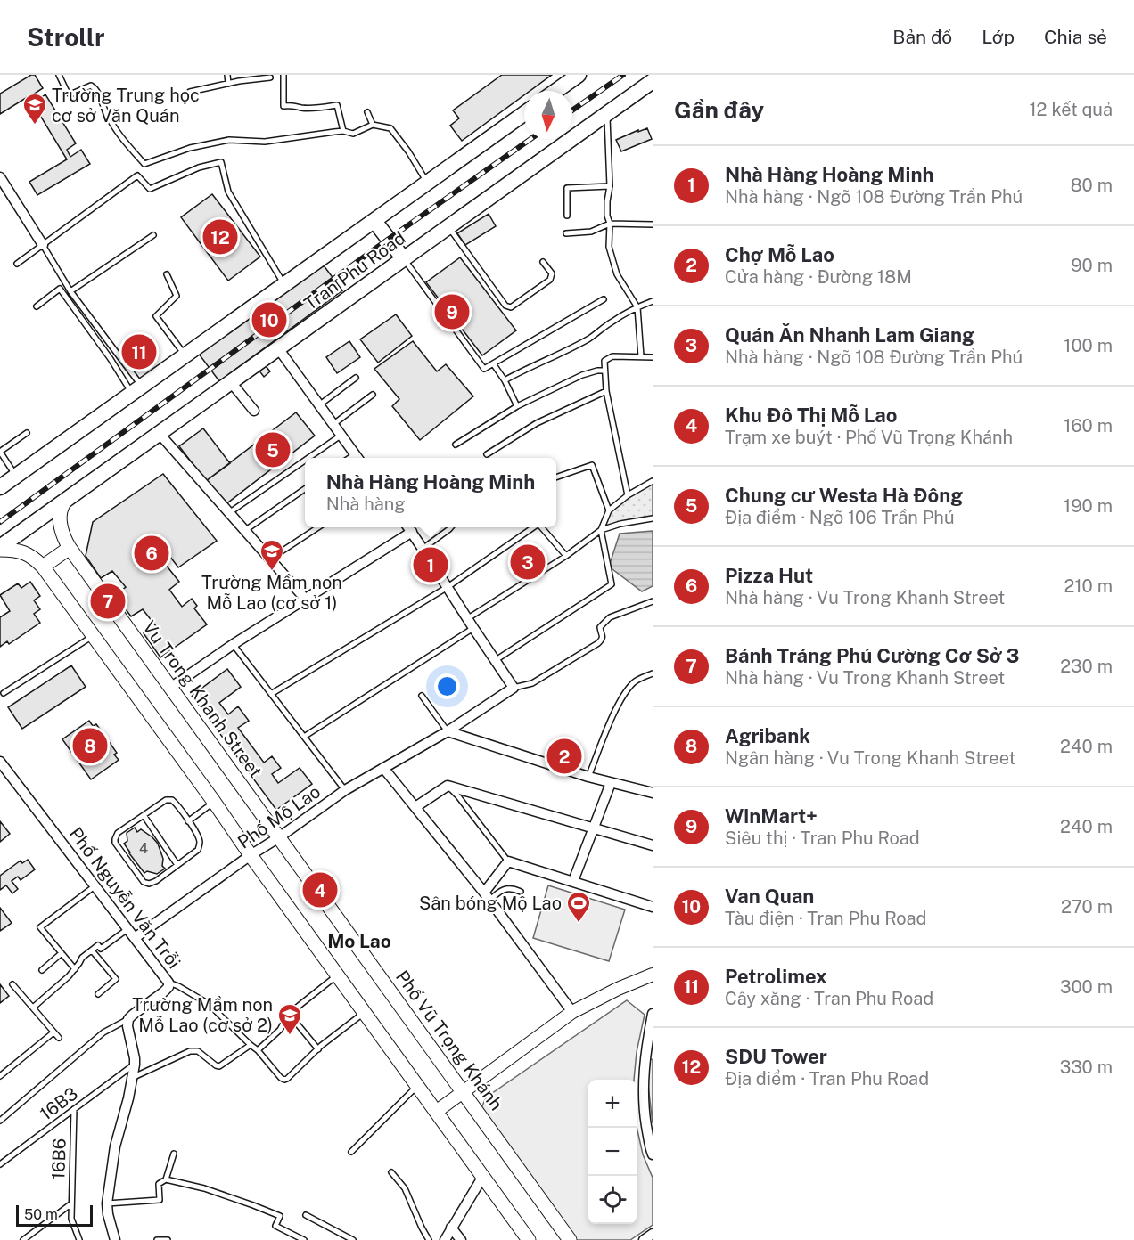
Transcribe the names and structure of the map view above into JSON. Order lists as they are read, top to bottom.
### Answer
{
  "streets": {
    "highway": ["Tran Phu Road"],
    "main road": ["Vu Trong Khanh Street", "Phố Vũ Trọng Khánh"],
    "street": ["Phố Mộ Lao", "Phố Nguyễn Văn Trỗi"],
    "lane": ["16B3", "16B6"]
  },
  "crossings": [
    ["Tran Phu Road", "Vu Trong Khanh Street"],
    ["Vu Trong Khanh Street", "Phố Mộ Lao"],
    ["Vu Trong Khanh Street", "Phố Vũ Trọng Khánh"],
    ["Phố Mộ Lao", "Phố Nguyễn Văn Trỗi"],
    ["Phố Mộ Lao", "Phố Vũ Trọng Khánh"],
    ["16B3", "16B6"]
  ],
  "districts": ["Mo Lao"],
  "places": {
    "school or university": ["Trường Trung học cơ sở Văn Quán", "Trường Mầm non Mỗ Lao (cơ sở 1)", "Trường Mầm non Mỗ Lao (cơ sở 2)"],
    "sports": ["Sân bóng Mộ Lao"]
  },
  "house_numbers": ["4"],
  "scale_bar": "50 m",
  "north": "bottom",
  "page": {
    "header": "Strollr",
    "nav": ["Bản đồ", "Lớp", "Chia sẻ"],
    "heading": ["Gần đây", "12 kết quả"],
    "list": [
      {
        "mark": "1",
        "name": "Nhà Hàng Hoàng Minh",
        "note": "Nhà hàng · Ngõ 108 Đường Trần Phú",
        "value": "80 m"
      },
      {
        "mark": "2",
        "name": "Chợ Mỗ Lao",
        "note": "Cửa hàng · Đường 18M",
        "value": "90 m"
      },
      {
        "mark": "3",
        "name": "Quán Ăn Nhanh Lam Giang",
        "note": "Nhà hàng · Ngõ 108 Đường Trần Phú",
        "value": "100 m"
      },
      {
        "mark": "4",
        "name": "Khu Đô Thị Mỗ Lao",
        "note": "Trạm xe buýt · Phố Vũ Trọng Khánh",
        "value": "160 m"
      },
      {
        "mark": "5",
        "name": "Chung cư Westa Hà Đông",
        "note": "Địa điểm · Ngõ 106 Trần Phú",
        "value": "190 m"
      },
      {
        "mark": "6",
        "name": "Pizza Hut",
        "note": "Nhà hàng · Vu Trong Khanh Street",
        "value": "210 m"
      },
      {
        "mark": "7",
        "name": "Bánh Tráng Phú Cường Cơ Sở 3",
        "note": "Nhà hàng · Vu Trong Khanh Street",
        "value": "230 m"
      },
      {
        "mark": "8",
        "name": "Agribank",
        "note": "Ngân hàng · Vu Trong Khanh Street",
        "value": "240 m"
      },
      {
        "mark": "9",
        "name": "WinMart+",
        "note": "Siêu thị · Tran Phu Road",
        "value": "240 m"
      },
      {
        "mark": "10",
        "name": "Van Quan",
        "note": "Tàu điện · Tran Phu Road",
        "value": "270 m"
      },
      {
        "mark": "11",
        "name": "Petrolimex",
        "note": "Cây xăng · Tran Phu Road",
        "value": "300 m"
      },
      {
        "mark": "12",
        "name": "SDU Tower",
        "note": "Địa điểm · Tran Phu Road",
        "value": "330 m"
      }
    ],
    "pins": [
      "12",
      "9",
      "10",
      "11",
      "5",
      "6",
      "3",
      "1",
      "7",
      "8",
      "2",
      "4"
    ],
    "popup": ["Nhà Hàng Hoàng Minh", "Nhà hàng"],
    "map_buttons": ["+", "−"],
    "scale": "50 m"
  }
}
